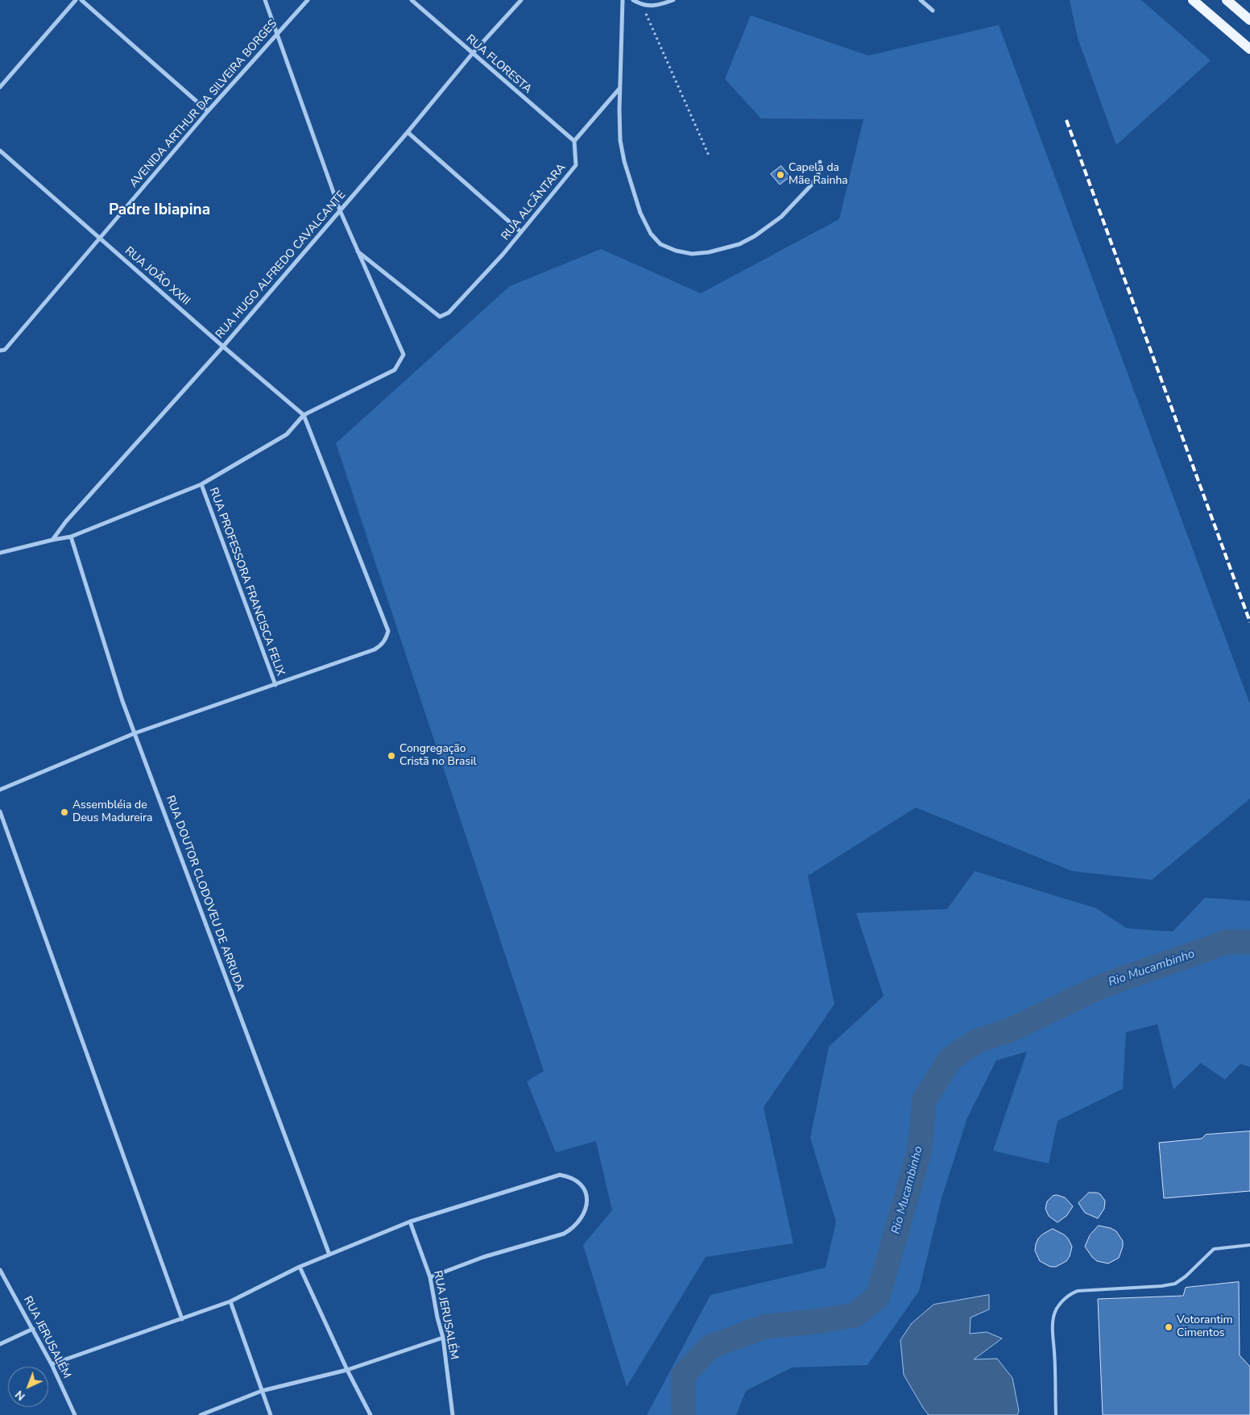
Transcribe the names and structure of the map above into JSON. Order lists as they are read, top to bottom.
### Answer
{
  "streets": {
    "street": [
      "RUA FLORESTA",
      "AVENIDA ARTHUR DA SILVEIRA BORGES",
      "RUA ALCÃNTARA",
      "RUA HUGO ALFREDO CAVALCANTE",
      "RUA JOÃO XXIII",
      "RUA PROFESSORA FRANCISCA FELIX",
      "RUA DOUTOR CLODOVEU DE ARRUDA",
      "RUA JERUSALÉM"
    ]
  },
  "crossings": [
    ["RUA FLORESTA", "RUA ALCÃNTARA"],
    ["RUA FLORESTA", "RUA HUGO ALFREDO CAVALCANTE"],
    ["AVENIDA ARTHUR DA SILVEIRA BORGES", "RUA JOÃO XXIII"],
    ["RUA HUGO ALFREDO CAVALCANTE", "RUA JOÃO XXIII"]
  ],
  "districts": ["Padre Ibiapina"],
  "water": ["Rio Mucambinho"],
  "places": [
    "Capela da Mãe Rainha",
    "Congregação Cristã no Brasil",
    "Assembléia de Deus Madureira",
    "Votorantim Cimentos"
  ],
  "north": "bottom left"
}
